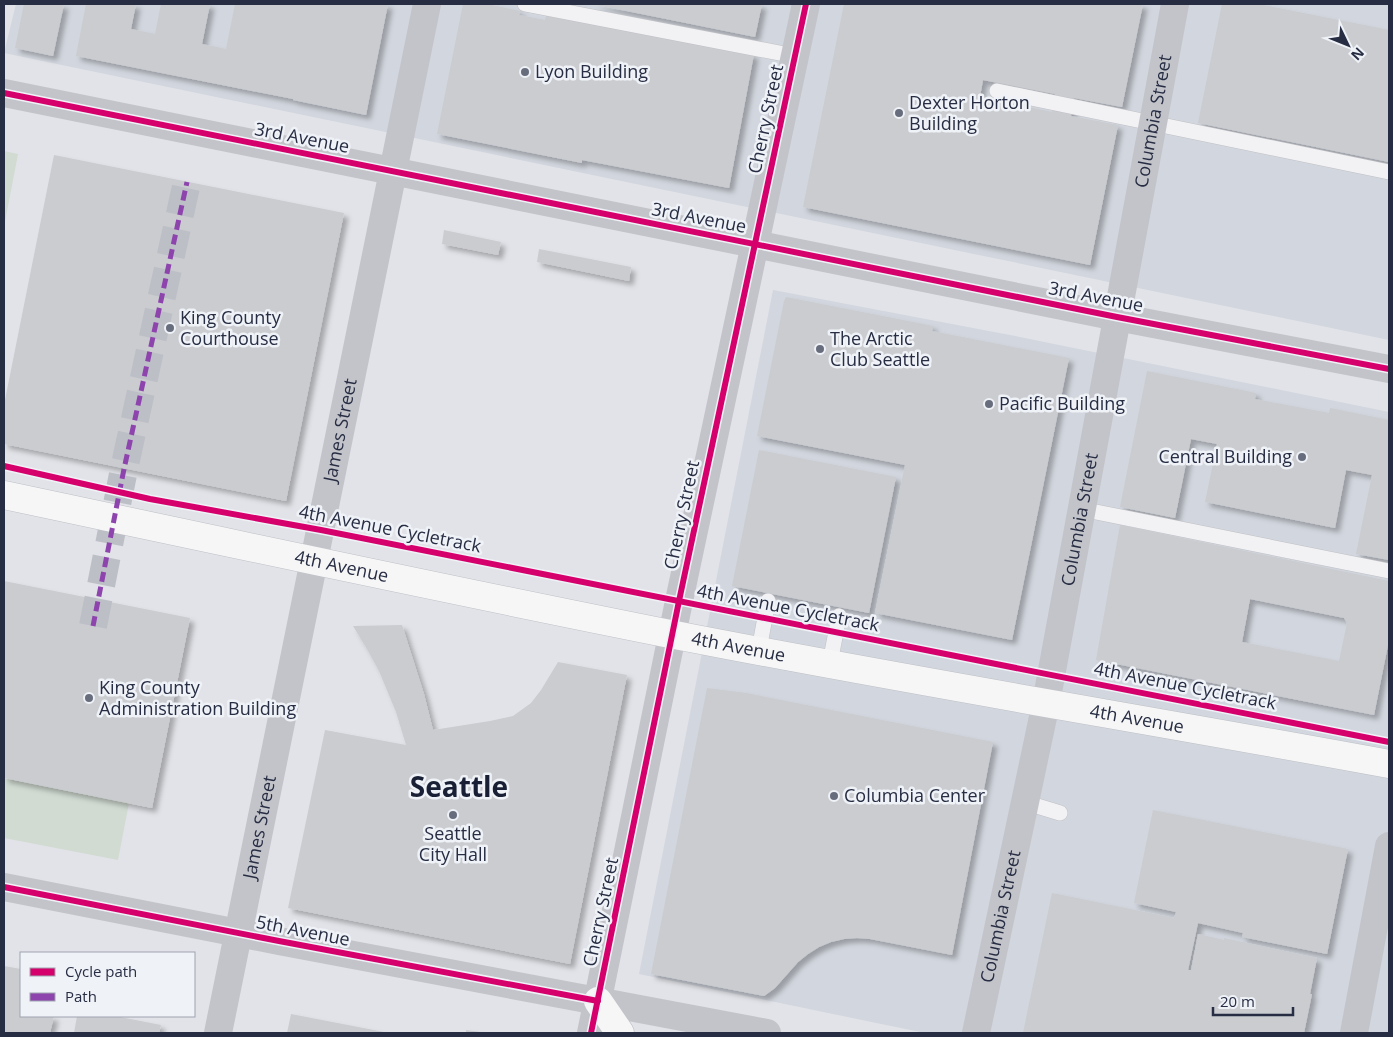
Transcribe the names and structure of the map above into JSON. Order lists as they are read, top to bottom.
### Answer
{
  "streets": {
    "main road": [
      "Cherry Street",
      "Columbia Street",
      "3rd Avenue",
      "James Street",
      "4th Avenue",
      "5th Avenue"
    ],
    "cycle path": ["4th Avenue Cycletrack"]
  },
  "crossings": [
    ["Cherry Street", "3rd Avenue"],
    ["Cherry Street", "4th Avenue"],
    ["Cherry Street", "5th Avenue"],
    ["Columbia Street", "3rd Avenue"],
    ["Columbia Street", "4th Avenue"],
    ["3rd Avenue", "James Street"],
    ["James Street", "4th Avenue"],
    ["James Street", "5th Avenue"]
  ],
  "districts": ["Seattle"],
  "places": [
    "Lyon Building",
    "Dexter Horton Building",
    "King County Courthouse",
    "The Arctic Club Seattle",
    "Pacific Building",
    "Central Building",
    "King County Administration Building",
    "Columbia Center",
    "Seattle City Hall"
  ],
  "legend": ["Cycle path", "Path"],
  "scale_bar": "20 m",
  "north": "bottom right"
}
